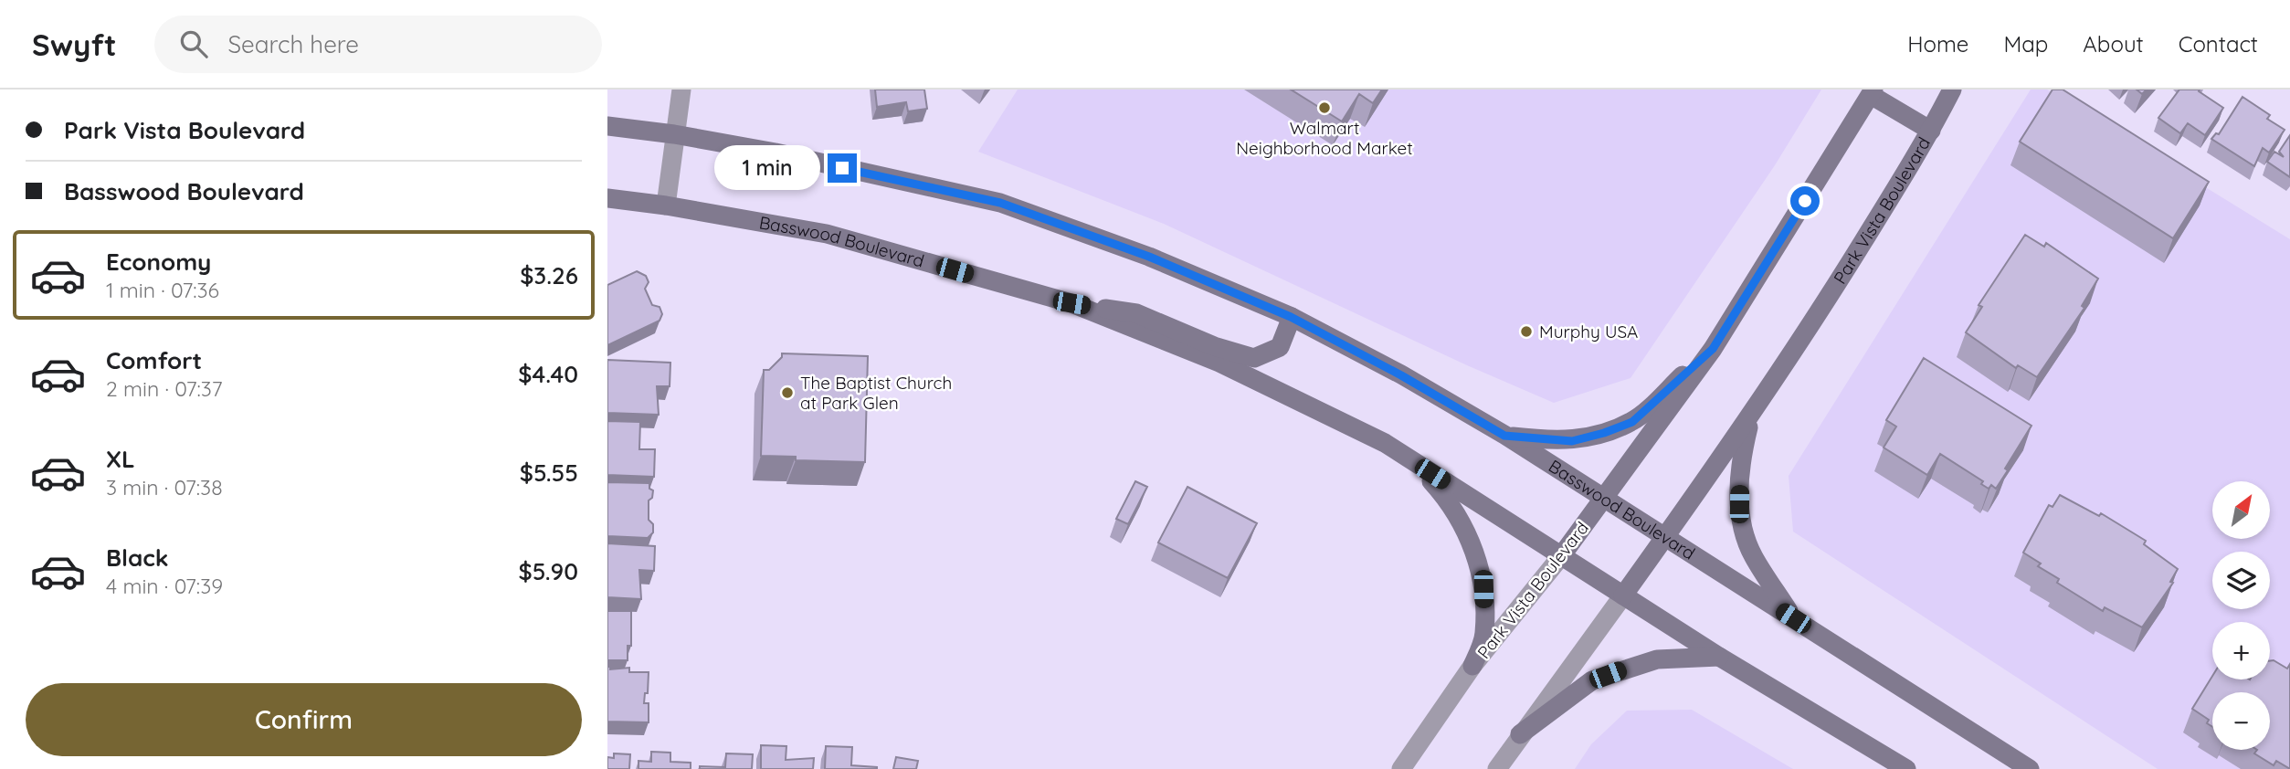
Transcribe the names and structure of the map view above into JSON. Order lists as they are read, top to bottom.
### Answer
{
  "streets": {
    "main road": ["Park Vista Boulevard", "Basswood Boulevard"]
  },
  "crossings": [
    ["Park Vista Boulevard", "Basswood Boulevard"]
  ],
  "places": ["Walmart Neighborhood Market", "Murphy USA", "The Baptist Church at Park Glen"],
  "north": "top right",
  "page": {
    "header": "Swyft",
    "search": "Search here",
    "nav": [
      "Home",
      "Map",
      "About",
      "Contact"
    ],
    "banner": ["Park Vista Boulevard", "Basswood Boulevard"],
    "bubble": "1 min",
    "list": [
      {
        "name": "Economy",
        "note": "1 min · 07:36",
        "value": "$3.26"
      },
      {
        "name": "Comfort",
        "note": "2 min · 07:37",
        "value": "$4.40"
      },
      {
        "name": "XL",
        "note": "3 min · 07:38",
        "value": "$5.55"
      },
      {
        "name": "Black",
        "note": "4 min · 07:39",
        "value": "$5.90"
      }
    ],
    "map_buttons": ["+", "−"],
    "buttons": "Confirm"
  }
}
